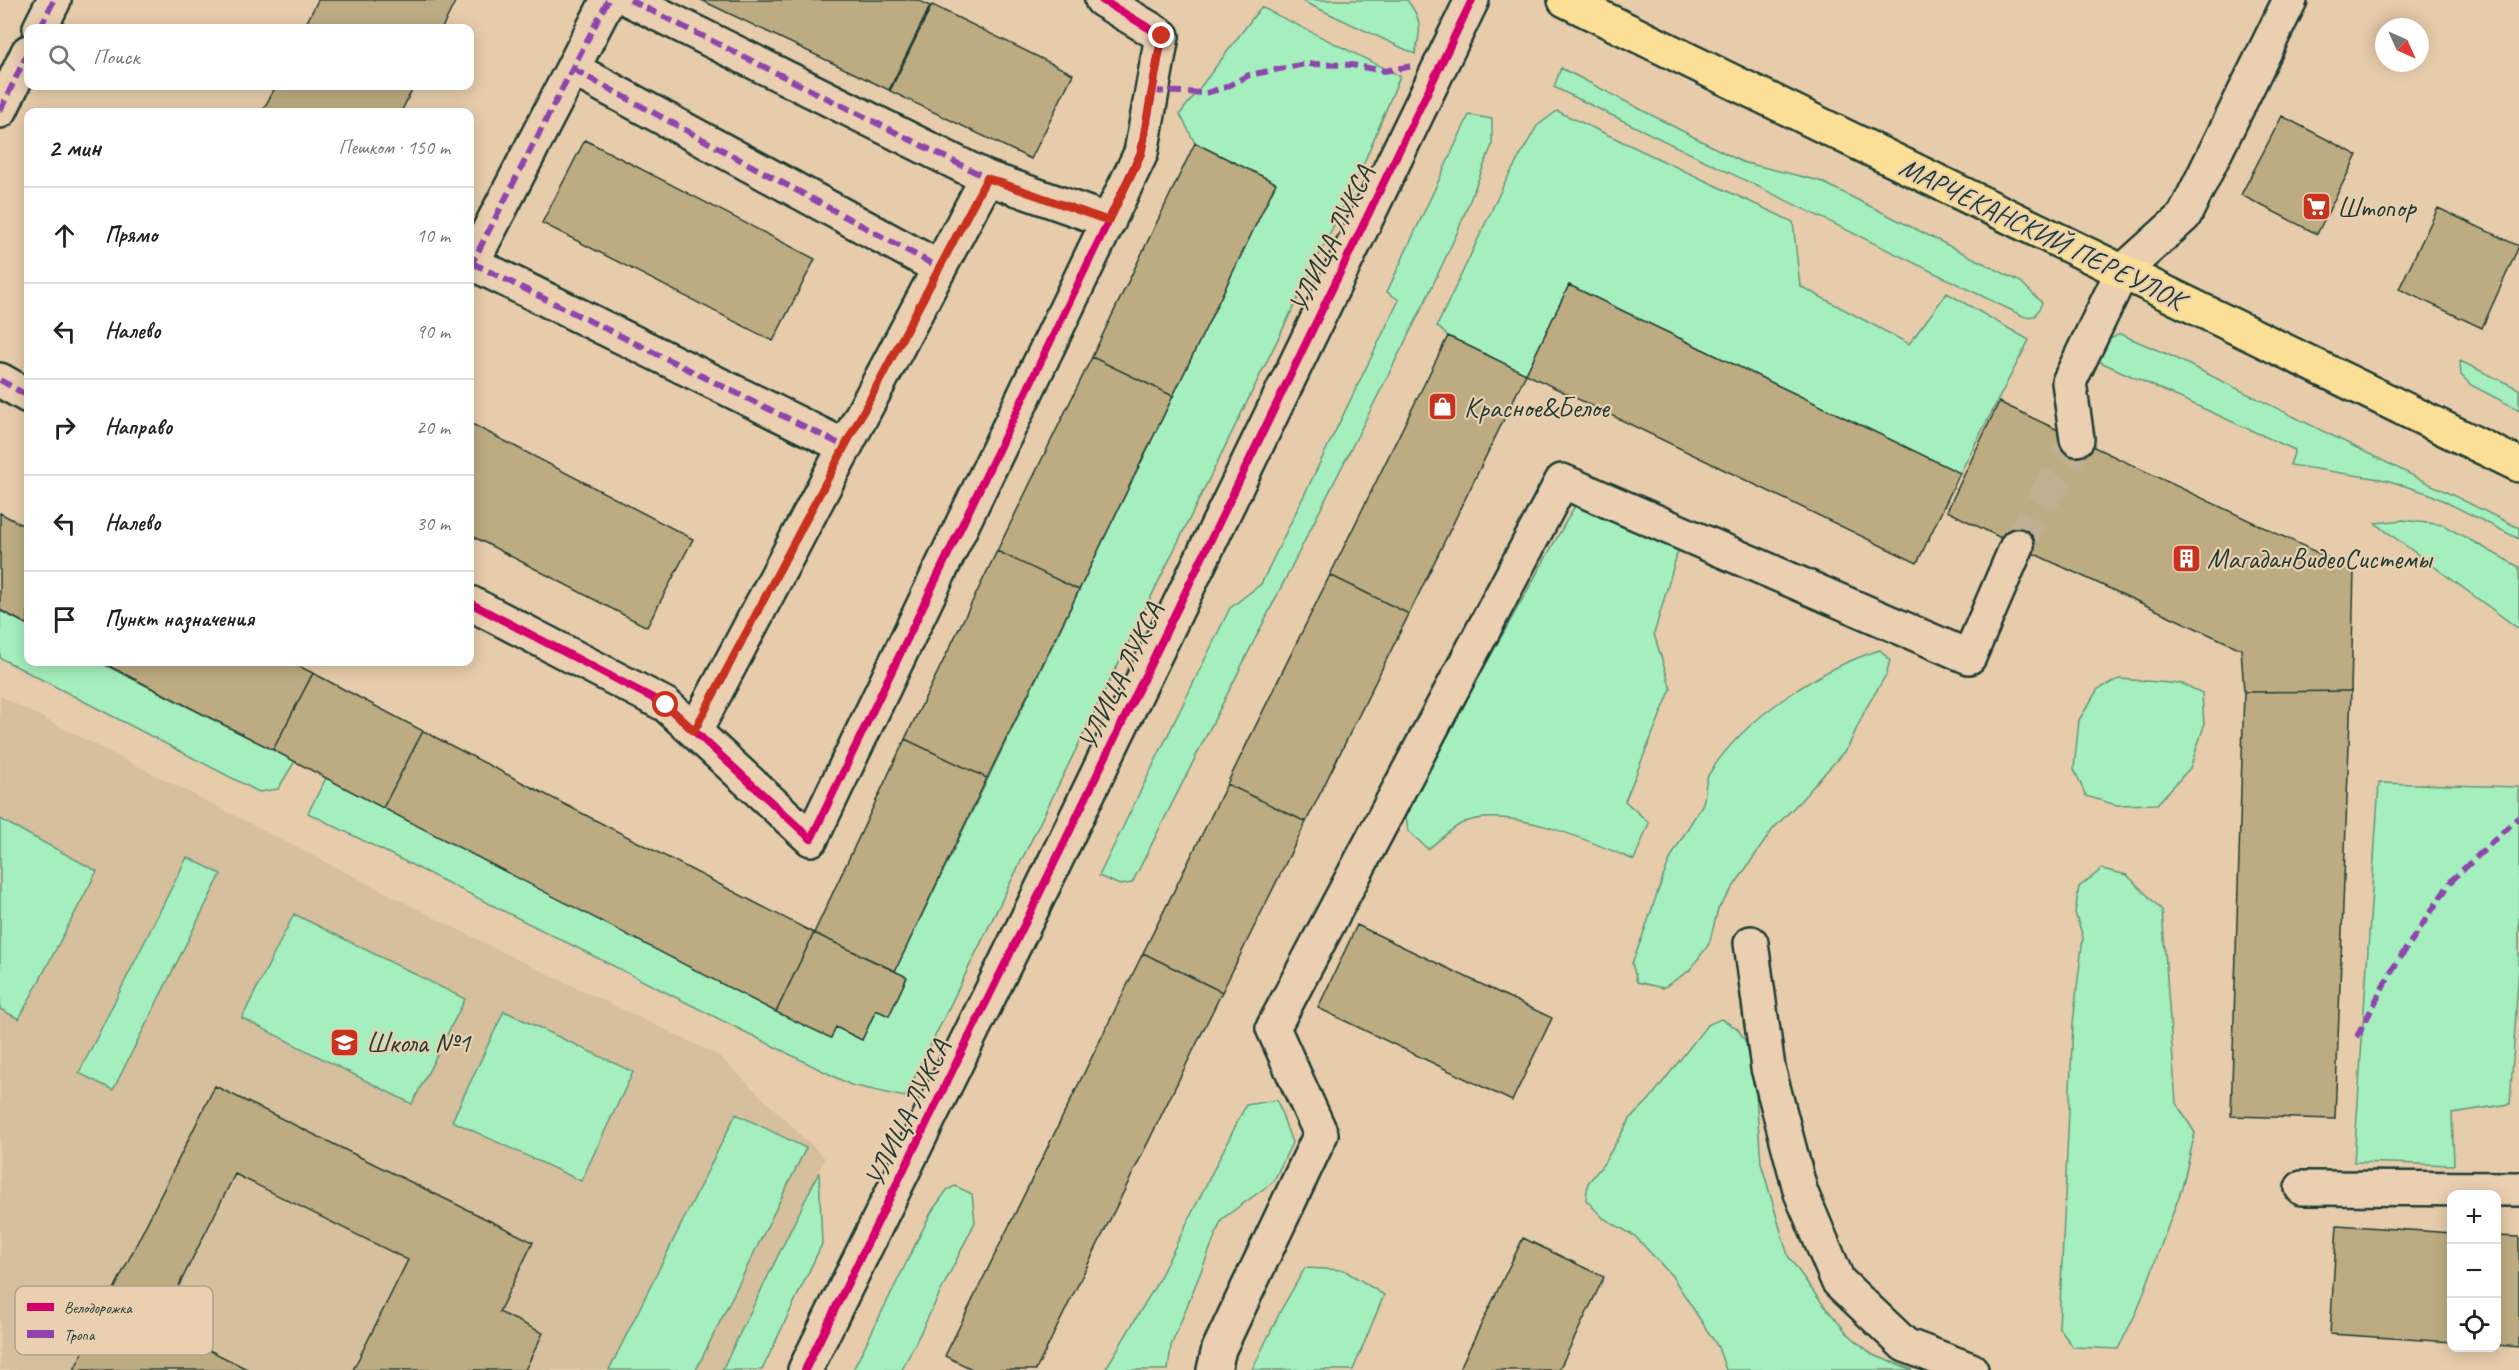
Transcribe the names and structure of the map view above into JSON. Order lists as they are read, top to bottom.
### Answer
{
  "streets": {
    "main road": ["МАРЧЕКАНСКИЙ ПЕРЕУЛОК"],
    "street": ["УЛИЦА ЛУКСА"]
  },
  "places": {
    "supermarket": ["Штопор"],
    "shop": ["Красное&Белое"],
    "building": ["МагаданВидеоСистемы"],
    "school or university": ["Школа №1"]
  },
  "legend": ["Велодорожка", "Тропа"],
  "north": "bottom right",
  "page": {
    "search": "Поиск",
    "heading": ["2 мин", "Пешком · 150 m"],
    "list": [
      ["Прямо", "10 m"],
      ["Налево", "90 m"],
      ["Направо", "20 m"],
      ["Налево", "30 m"],
      "Пункт назначения"
    ],
    "map_buttons": ["+", "−"]
  }
}
